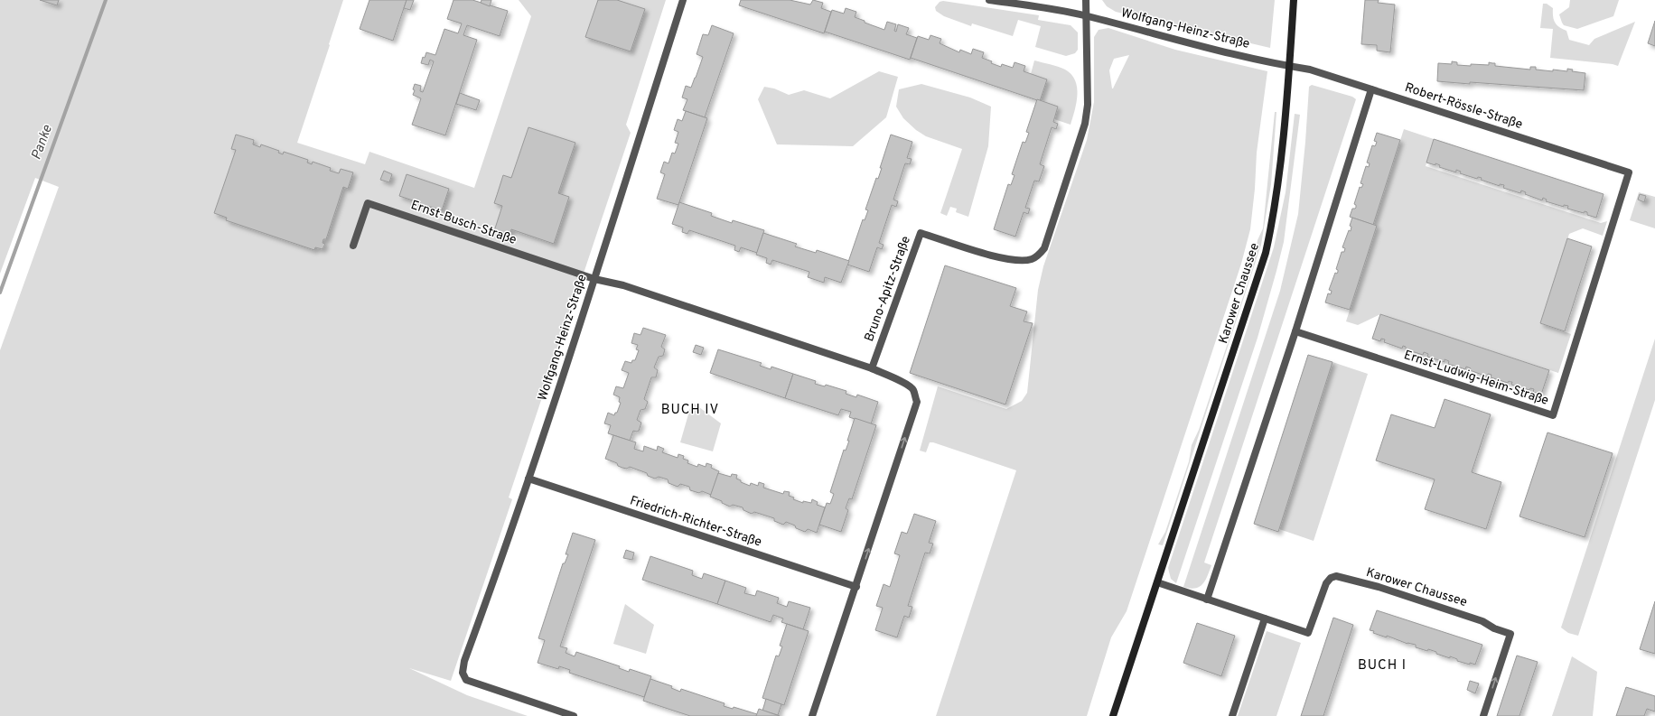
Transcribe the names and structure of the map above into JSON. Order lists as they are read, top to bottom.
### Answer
{
  "streets": {
    "main road": ["Karower Chaussee"],
    "street": [
      "Wolfgang-Heinz-Straße",
      "Robert-Rössle-Straße",
      "Ernst-Busch-Straße",
      "Bruno-Apitz-Straße",
      "Ernst-Ludwig-Heim-Straße",
      "Friedrich-Richter-Straße"
    ]
  },
  "crossings": [
    ["Wolfgang-Heinz-Straße", "Robert-Rössle-Straße"],
    ["Wolfgang-Heinz-Straße", "Ernst-Busch-Straße"],
    ["Wolfgang-Heinz-Straße", "Bruno-Apitz-Straße"],
    ["Wolfgang-Heinz-Straße", "Karower Chaussee"],
    ["Wolfgang-Heinz-Straße", "Friedrich-Richter-Straße"],
    ["Robert-Rössle-Straße", "Karower Chaussee"],
    ["Robert-Rössle-Straße", "Ernst-Ludwig-Heim-Straße"]
  ],
  "districts": ["BUCH IV", "BUCH I"],
  "water": ["Panke"]
}
